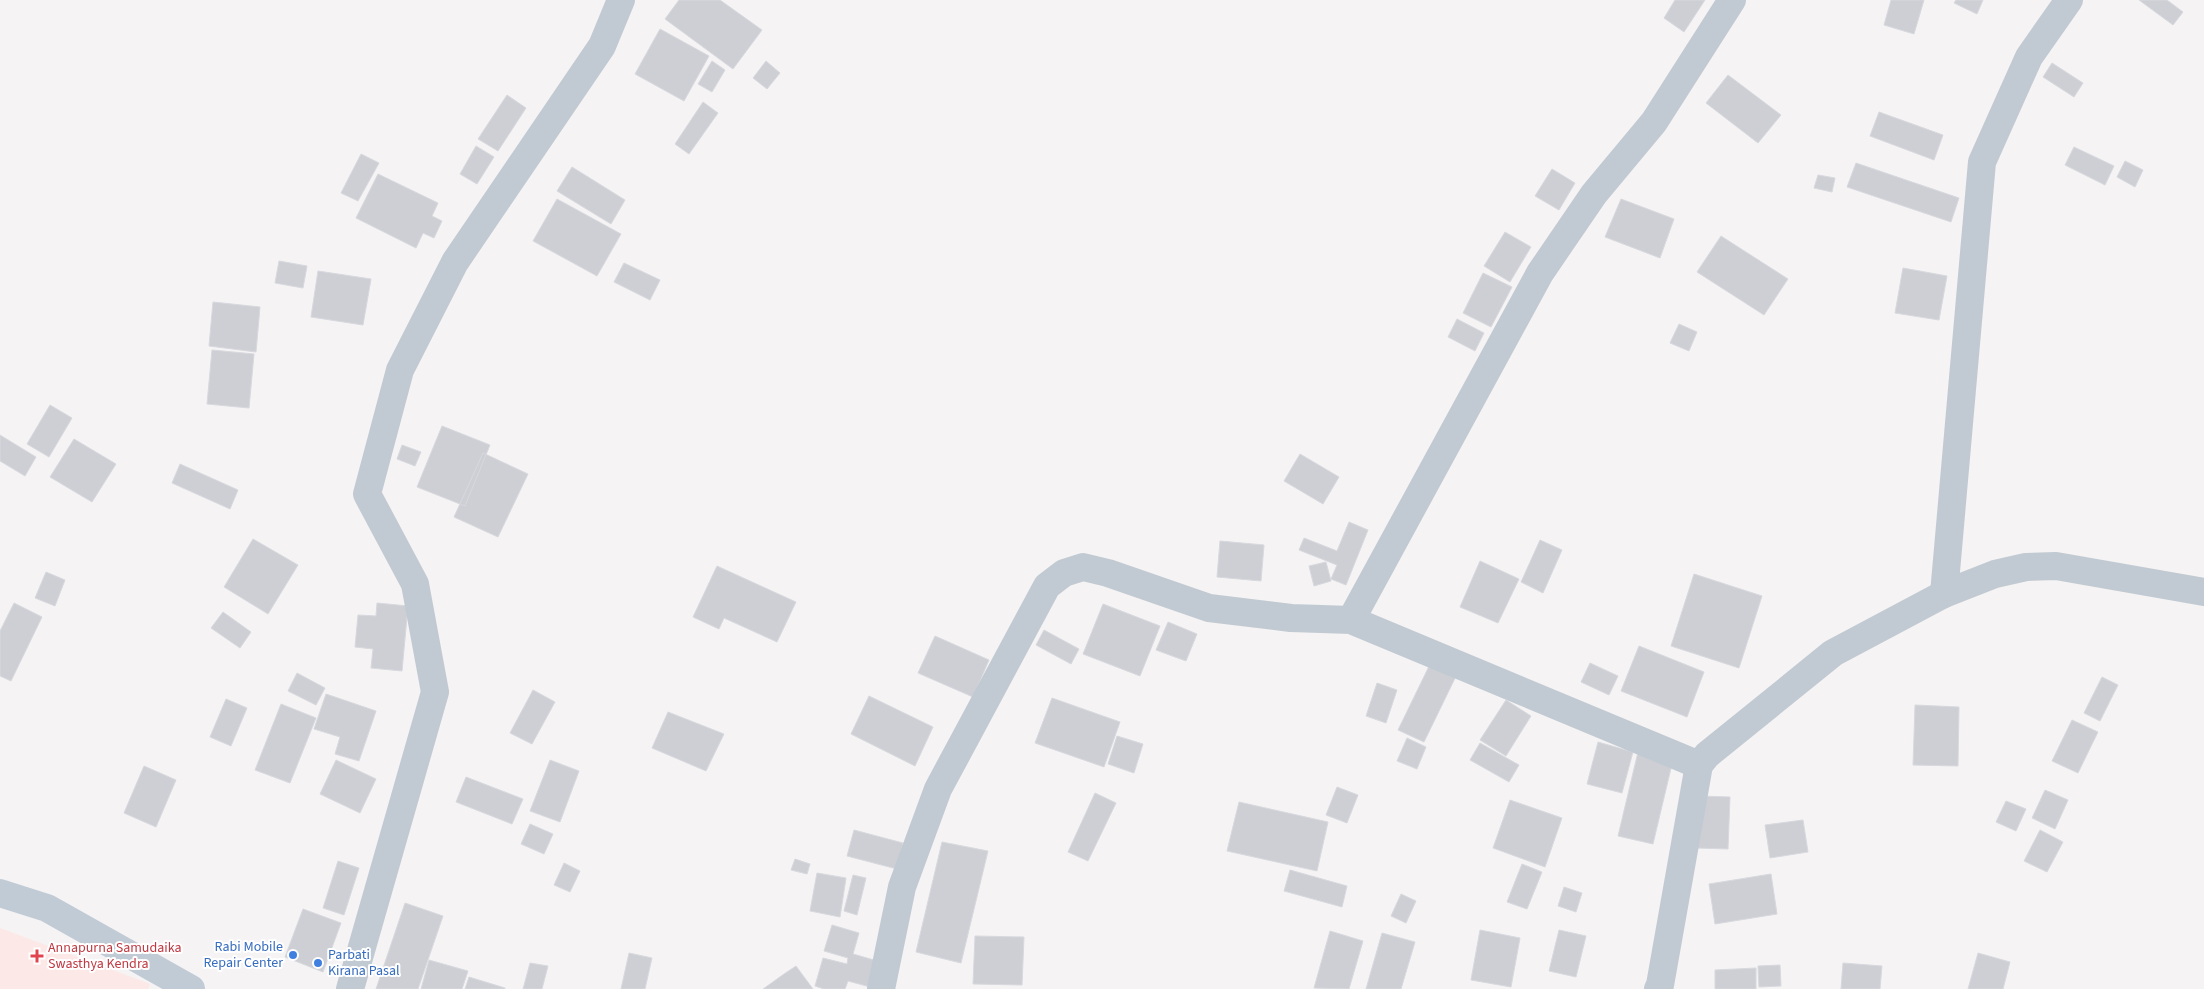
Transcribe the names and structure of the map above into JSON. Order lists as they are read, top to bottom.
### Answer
{
  "places": {
    "other": ["Rabi Mobile Repair Center", "Parbati Kirana Pasal"],
    "health": ["Annapurna Samudaika Swasthya Kendra"]
  }
}
